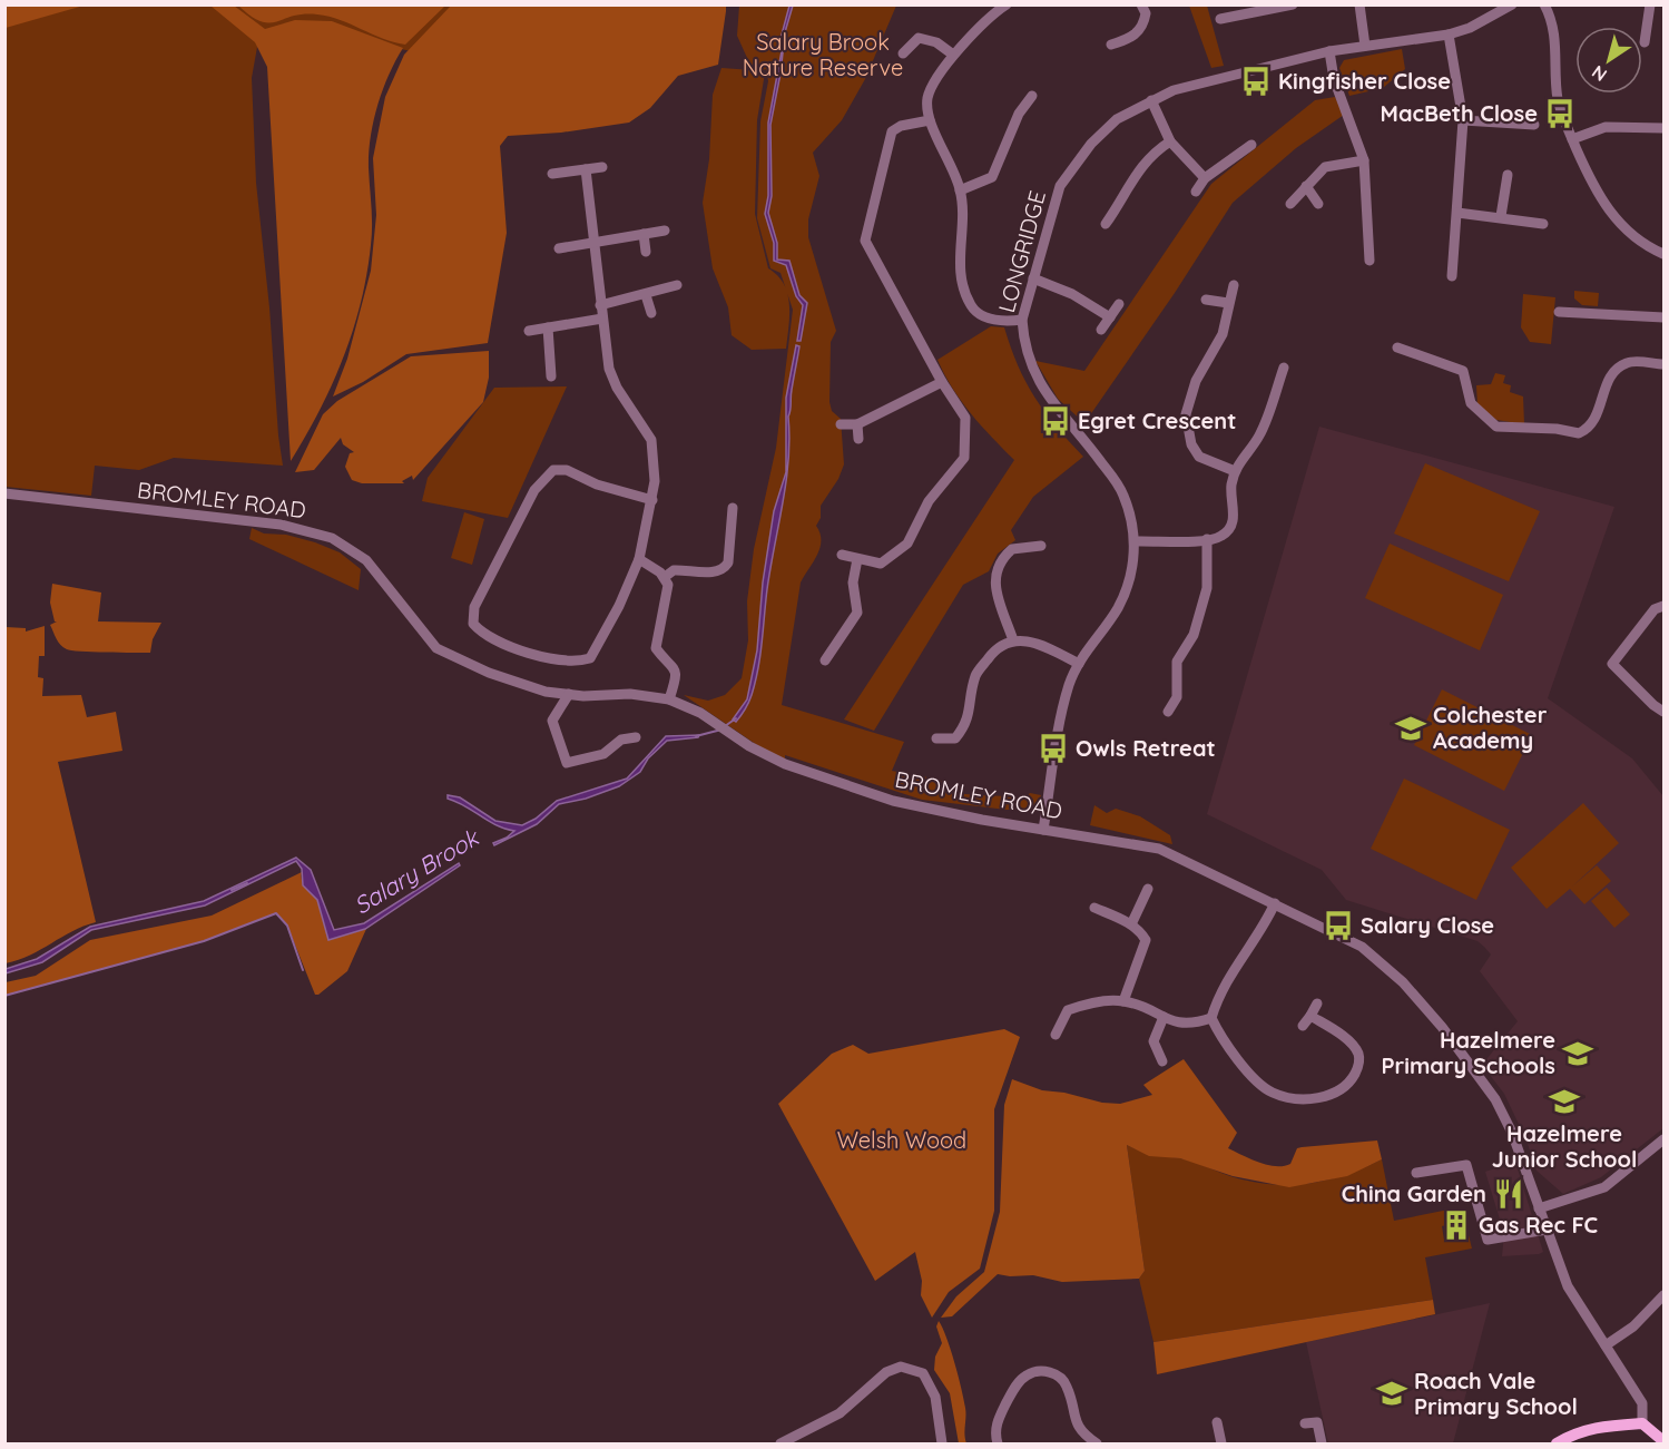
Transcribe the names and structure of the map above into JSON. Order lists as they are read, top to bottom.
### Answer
{
  "streets": {
    "street": ["LONGRIDGE", "BROMLEY ROAD"]
  },
  "crossings": [
    ["LONGRIDGE", "BROMLEY ROAD"]
  ],
  "water": ["Salary Brook"],
  "parks": ["Salary Brook Nature Reserve", "Welsh Wood"],
  "places": {
    "bus stop": [
      "Kingfisher Close",
      "MacBeth Close",
      "Egret Crescent",
      "Owls Retreat",
      "Salary Close"
    ],
    "school or university": [
      "Colchester Academy",
      "Hazelmere Primary Schools",
      "Hazelmere Junior School",
      "Roach Vale Primary School"
    ],
    "restaurant": ["China Garden"],
    "building": ["Gas Rec FC"]
  },
  "north": "bottom left"
}
